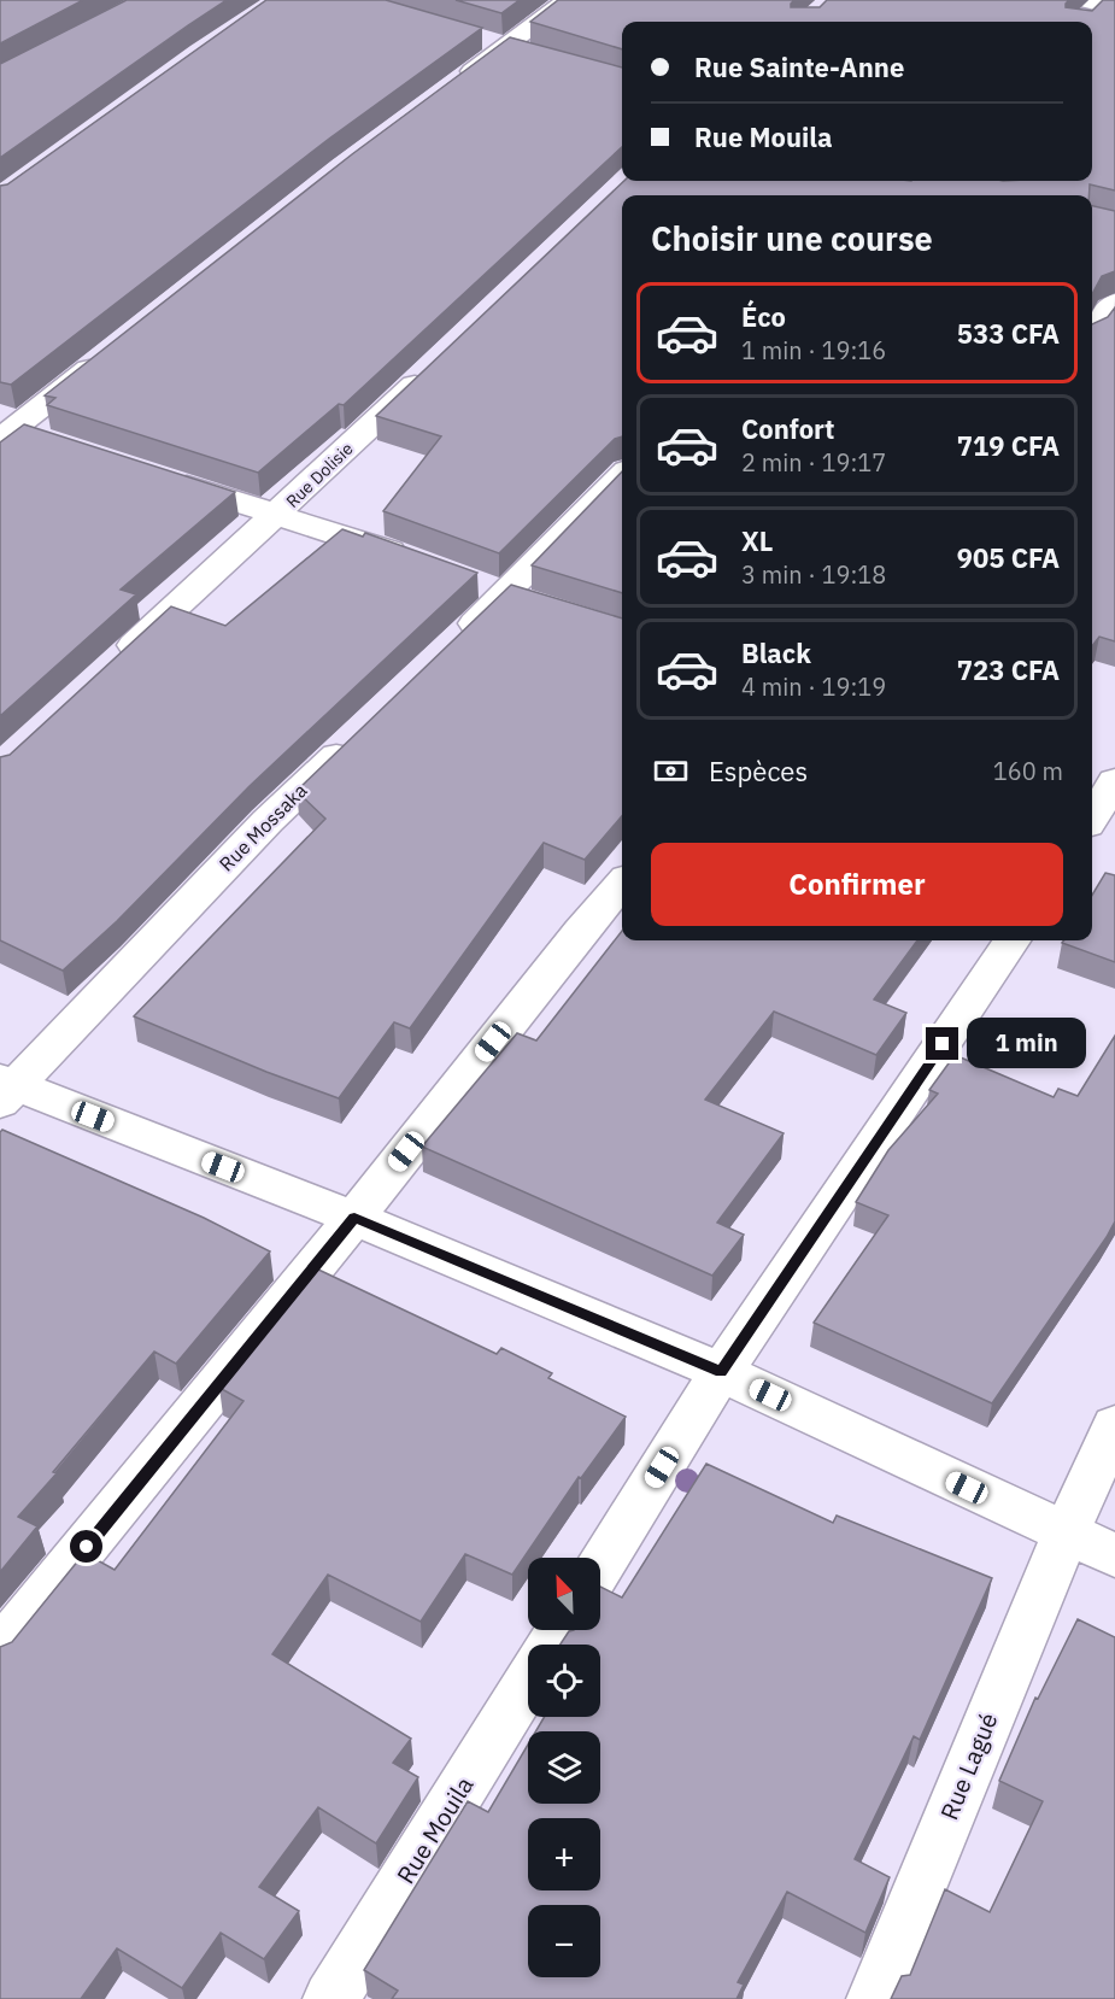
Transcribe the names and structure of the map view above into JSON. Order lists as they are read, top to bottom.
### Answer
{
  "streets": {
    "street": [
      "Rue Dolisie",
      "Rue Mossaka",
      "Rue Lagué",
      "Rue Mouila"
    ]
  },
  "north": "top left",
  "page": {
    "banner": ["Rue Sainte-Anne", "Rue Mouila"],
    "heading": "Choisir une course",
    "list": [
      {
        "name": "Éco",
        "note": "1 min · 19:16",
        "value": "533 CFA"
      },
      {
        "name": "Confort",
        "note": "2 min · 19:17",
        "value": "719 CFA"
      },
      {
        "name": "XL",
        "note": "3 min · 19:18",
        "value": "905 CFA"
      },
      {
        "name": "Black",
        "note": "4 min · 19:19",
        "value": "723 CFA"
      }
    ],
    "pay": ["Espèces", "160 m"],
    "buttons": "Confirmer",
    "bubble": "1 min",
    "map_buttons": ["+", "−"]
  }
}
